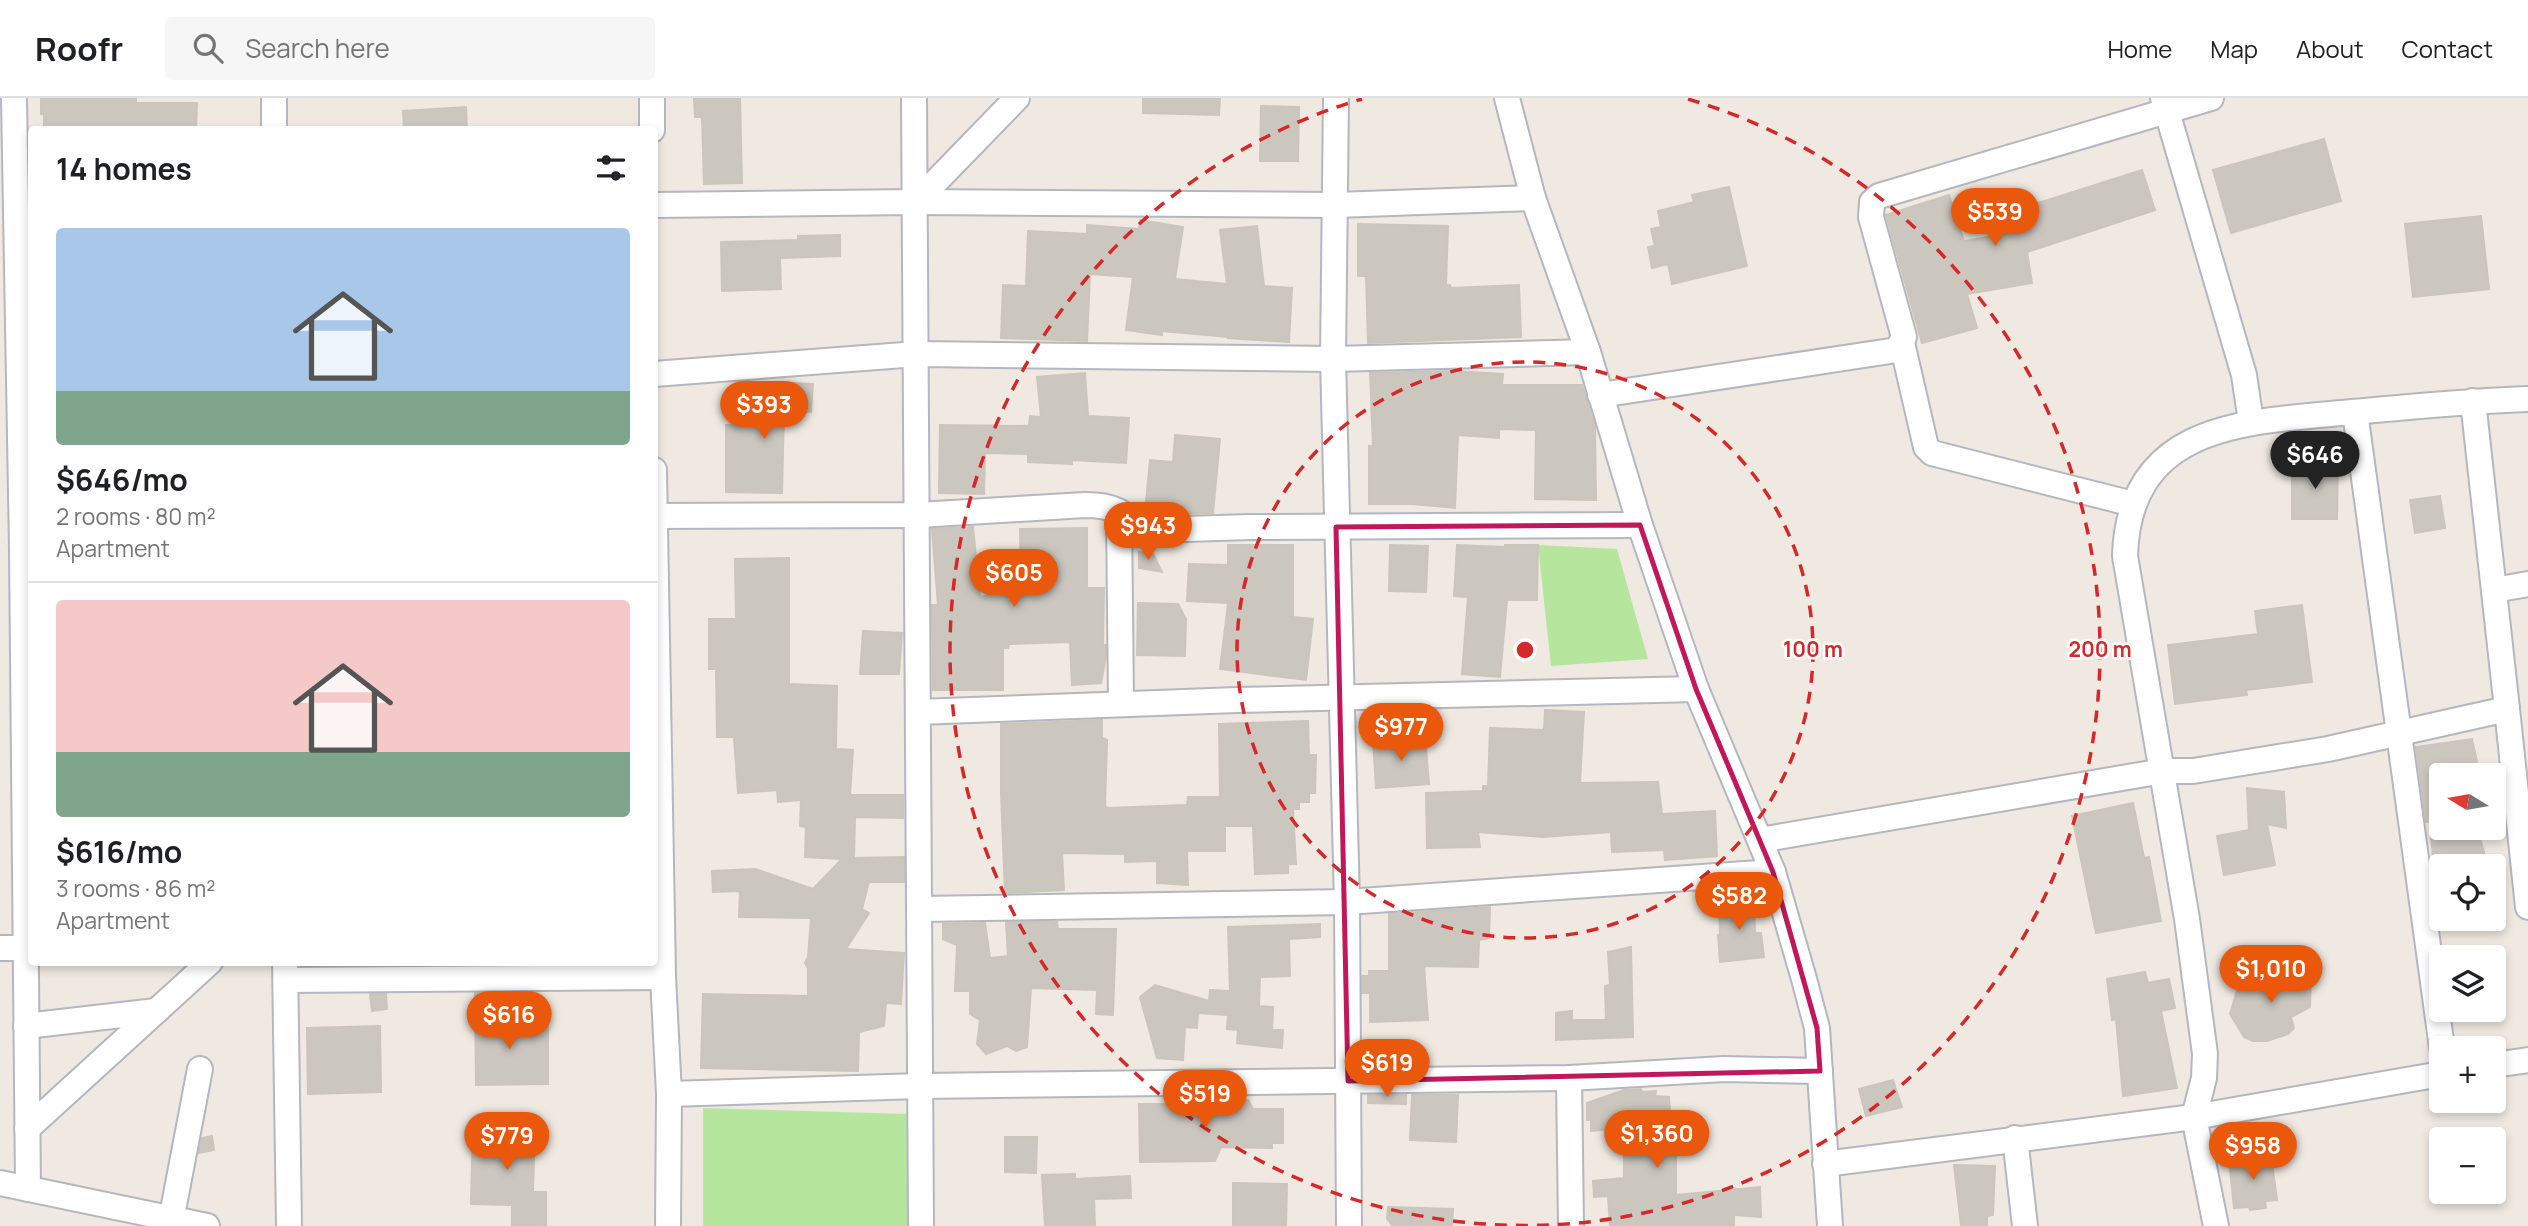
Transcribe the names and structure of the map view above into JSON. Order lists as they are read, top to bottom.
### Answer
{
  "north": "left",
  "page": {
    "header": "Roofr",
    "search": "Search here",
    "nav": [
      "Home",
      "Map",
      "About",
      "Contact"
    ],
    "heading": "14 homes",
    "price": [
      "$539",
      "$393",
      "$646",
      "$943",
      "$605",
      "$977",
      "$582",
      "$1,010",
      "$616",
      "$619",
      "$519",
      "$1,360",
      "$779",
      "$958"
    ],
    "list": [
      {
        "name": "$646/mo",
        "note": "2 rooms · 80 m² · Apartment"
      },
      {
        "name": "$616/mo",
        "note": "3 rooms · 86 m² · Apartment"
      }
    ],
    "map_buttons": ["+", "−"]
  },
  "rings": ["100 m", "200 m"]
}
